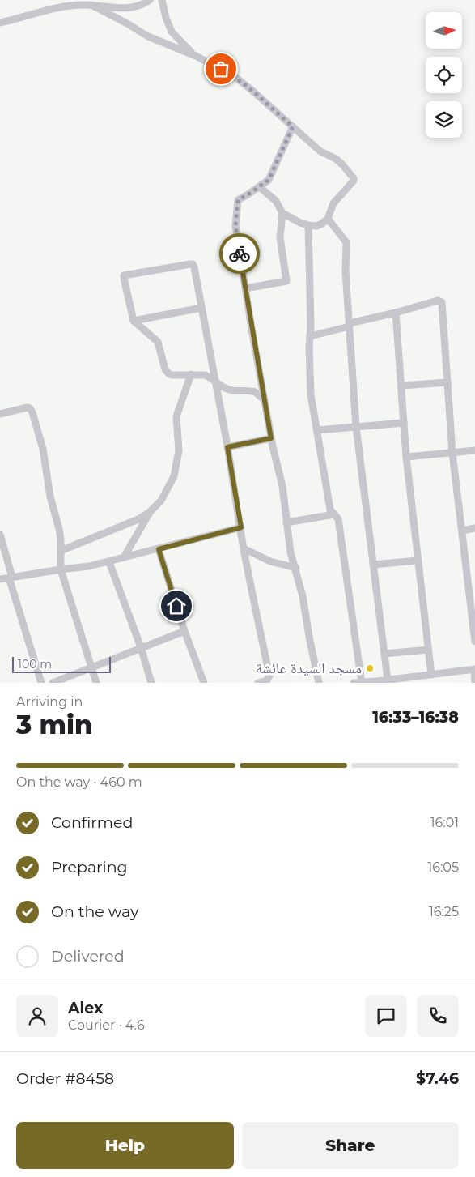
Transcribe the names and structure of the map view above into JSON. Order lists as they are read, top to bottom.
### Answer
{
  "places": ["مسجد السيدة عائشة"],
  "scale_bar": "100 m",
  "north": "right",
  "page": {
    "scale": "100 m",
    "heading": ["3 min", "Arriving in", "16:33–16:38"],
    "panel": [
      "Alex",
      "Courier · 4.6",
      "Order #8458",
      "$7.46"
    ],
    "bar": "On the way · 460 m",
    "list": [
      ["Confirmed", "16:01"],
      ["Preparing", "16:05"],
      ["On the way", "16:25"],
      "Delivered"
    ],
    "buttons": ["Help", "Share"]
  }
}
